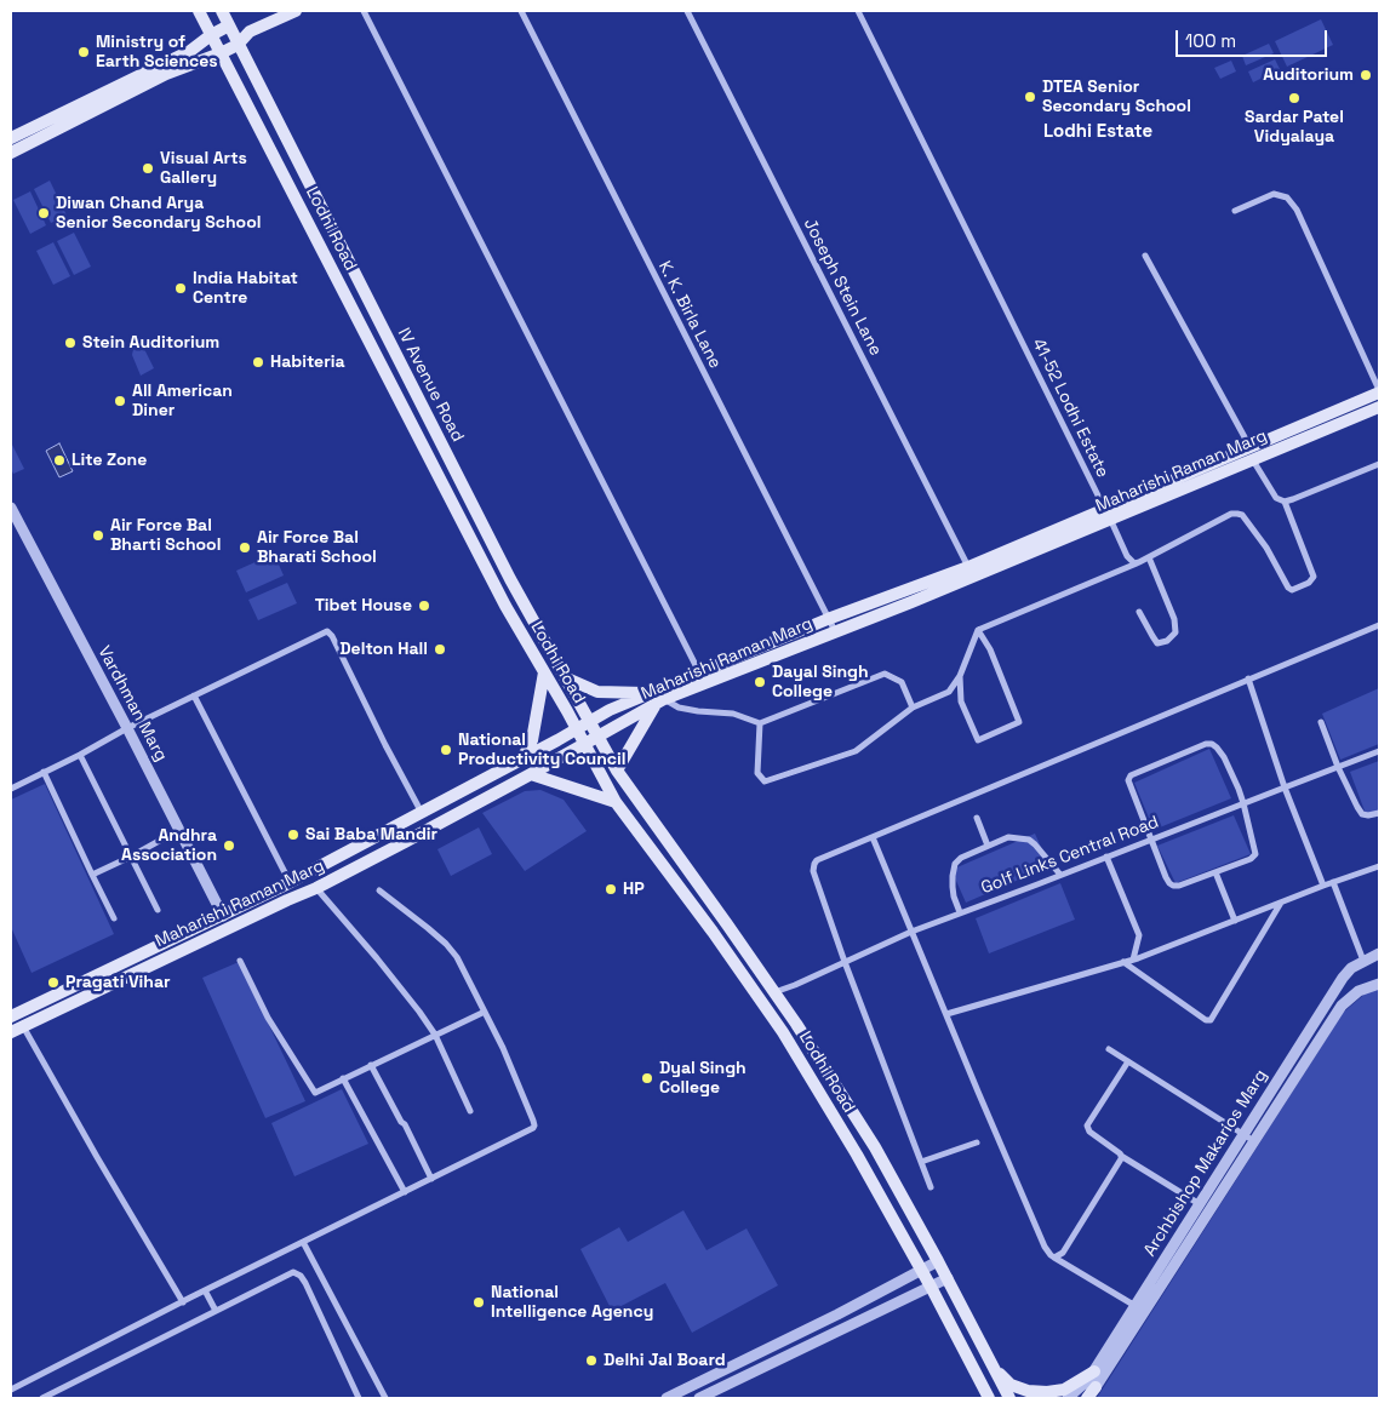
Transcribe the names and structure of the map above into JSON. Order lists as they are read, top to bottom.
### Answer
{
  "streets": {
    "main road": ["Lodhi Road", "IV Avenue Road", "Maharishi Raman Marg"],
    "street": [
      "Joseph Stein Lane",
      "K. K. Birla Lane",
      "41-52 Lodhi Estate",
      "Vardhman Marg",
      "Golf Links Central Road",
      "Archbishop Makarios Marg"
    ]
  },
  "crossings": [
    ["Lodhi Road", "IV Avenue Road"],
    ["Lodhi Road", "Maharishi Raman Marg"],
    ["Lodhi Road", "Golf Links Central Road"],
    ["Joseph Stein Lane", "Maharishi Raman Marg"],
    ["K. K. Birla Lane", "Maharishi Raman Marg"],
    ["IV Avenue Road", "Maharishi Raman Marg"],
    ["41-52 Lodhi Estate", "Maharishi Raman Marg"],
    ["Maharishi Raman Marg", "Vardhman Marg"]
  ],
  "districts": ["Lodhi Estate"],
  "places": [
    "Ministry of Earth Sciences",
    "Auditorium",
    "DTEA Senior Secondary School",
    "Sardar Patel Vidyalaya",
    "Visual Arts Gallery",
    "Diwan Chand Arya Senior Secondary School",
    "India Habitat Centre",
    "Stein Auditorium",
    "Habiteria",
    "All American Diner",
    "Lite Zone",
    "Air Force Bal Bharti School",
    "Air Force Bal Bharati School",
    "Tibet House",
    "Delton Hall",
    "Dayal Singh College",
    "National Productivity Council",
    "Sai Baba Mandir",
    "Andhra Association",
    "HP",
    "Pragati Vihar",
    "Dyal Singh College",
    "National Intelligence Agency",
    "Delhi Jal Board"
  ],
  "scale_bar": "100 m"
}
